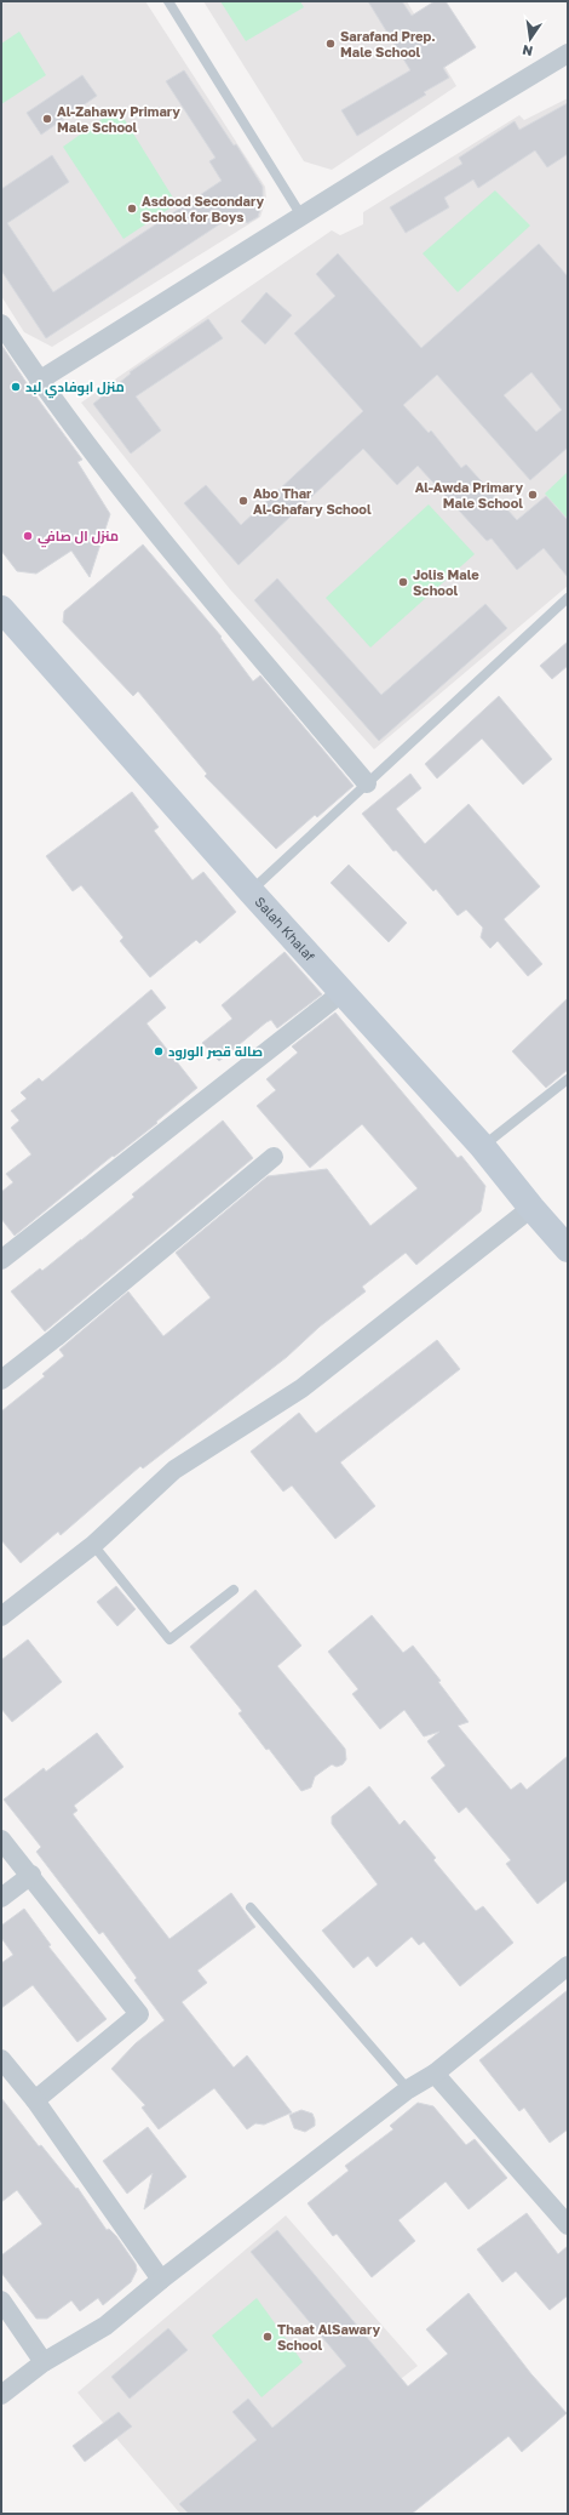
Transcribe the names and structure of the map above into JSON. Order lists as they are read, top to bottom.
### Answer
{
  "streets": {
    "main road": ["Salah Khalaf"]
  },
  "places": [
    "Sarafand Prep. Male School",
    "Al-Zahawy Primary Male School",
    "Asdood Secondary School for Boys",
    "منزل ابوفادي لبد",
    "Al-Awda Primary Male School",
    "Abo Thar Al-Ghafary School",
    "منزل ال صافي",
    "Jolis Male School",
    "صالة قصر الورود",
    "Thaat AlSawary School"
  ],
  "north": "bottom"
}
